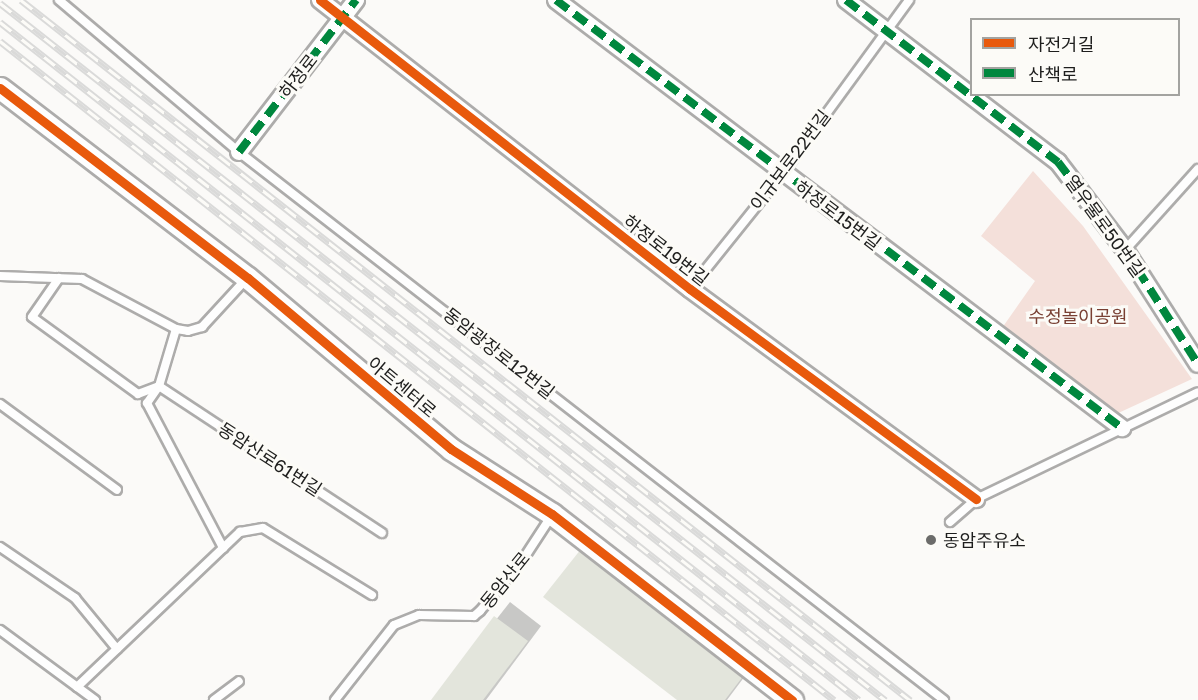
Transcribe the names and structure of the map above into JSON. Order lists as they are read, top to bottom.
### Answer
{
  "streets": {
    "street": [
      "하정로",
      "하정로15번길",
      "열우물로50번길",
      "하정로19번길",
      "아트센터로"
    ],
    "lane": [
      "이규보로22번길",
      "동암광장로12번길",
      "동암산로61번길",
      "동암산로"
    ]
  },
  "crossings": [
    ["하정로", "하정로19번길"],
    ["하정로", "동암광장로12번길"],
    ["이규보로22번길", "하정로15번길"],
    ["이규보로22번길", "열우물로50번길"],
    ["이규보로22번길", "하정로19번길"],
    ["아트센터로", "동암산로"]
  ],
  "parks": ["수정놀이공원"],
  "places": ["동암주유소"],
  "legend": ["자전거길", "산책로"]
}
